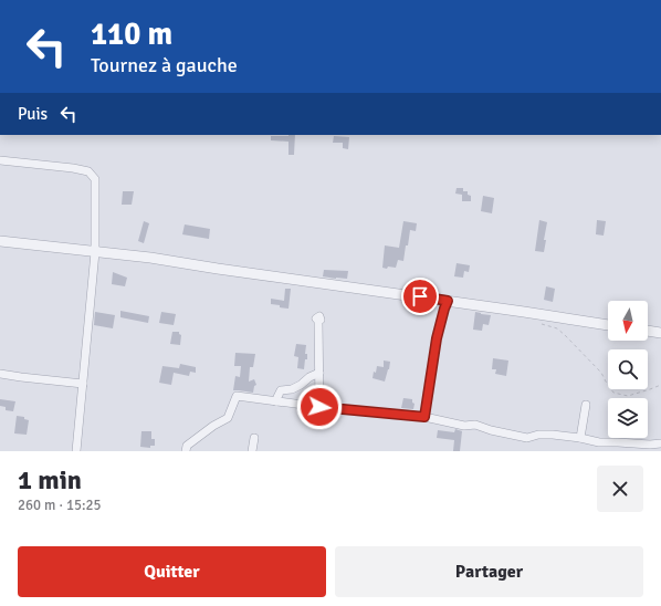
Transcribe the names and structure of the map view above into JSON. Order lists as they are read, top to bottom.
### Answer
{
  "north": "bottom",
  "page": {
    "turn": ["110 m", "Tournez à gauche"],
    "then": "Puis",
    "heading": ["1 min", "260 m · 15:25"],
    "buttons": ["Quitter", "Partager"]
  }
}
